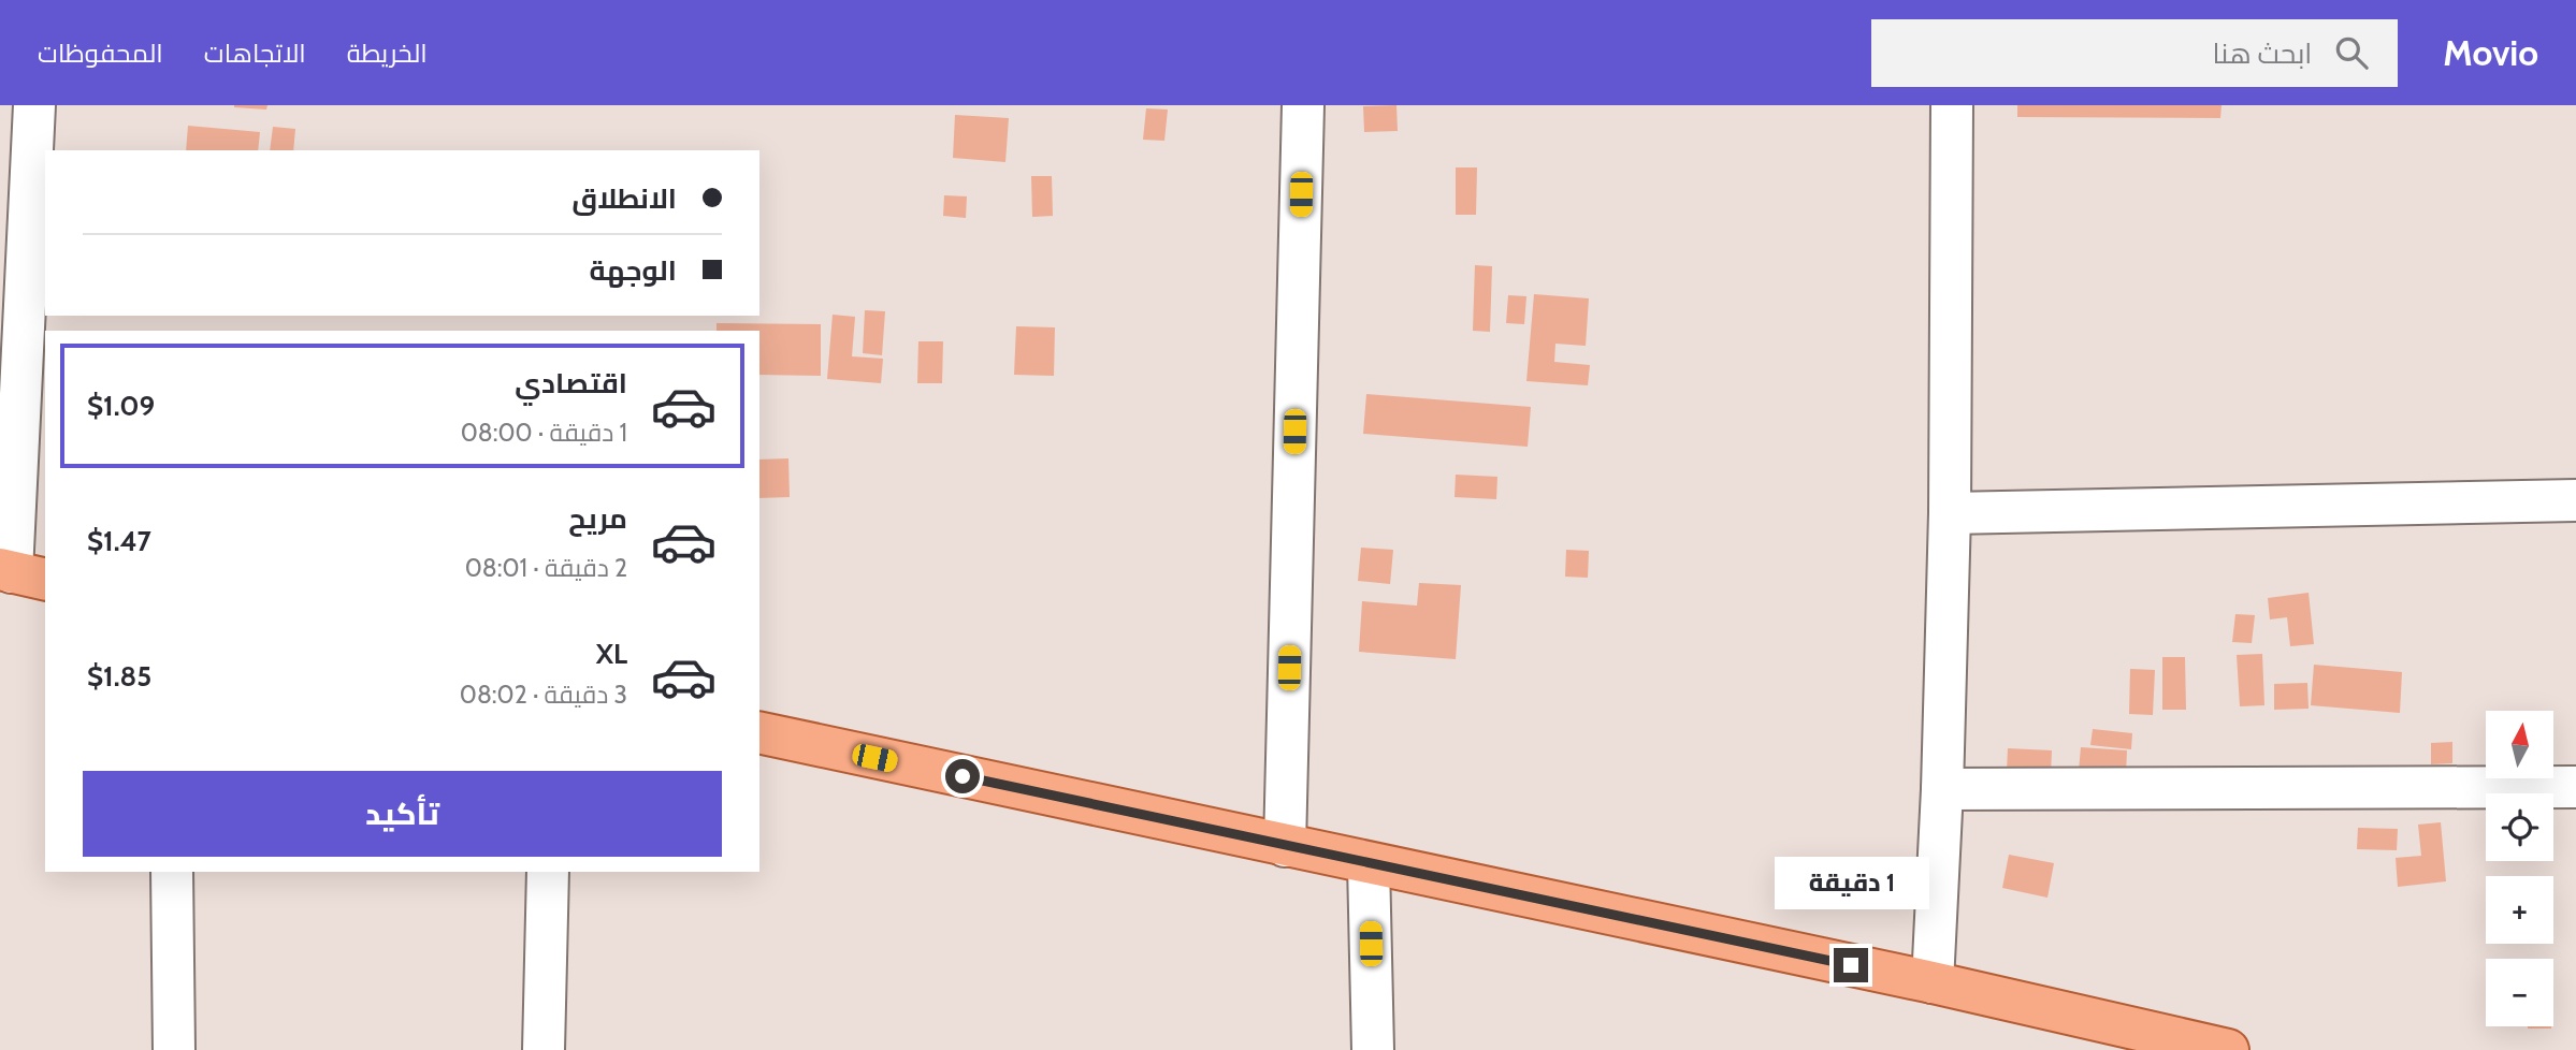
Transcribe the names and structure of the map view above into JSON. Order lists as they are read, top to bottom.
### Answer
{
  "north": "top",
  "page": {
    "header": "Movio",
    "search": "ابحث هنا",
    "nav": ["الخريطة", "الاتجاهات", "المحفوظات"],
    "banner": ["الانطلاق", "الوجهة"],
    "list": [
      {
        "name": "اقتصادي",
        "note": "1 دقيقة · 08:00",
        "value": "$1.09"
      },
      {
        "name": "مريح",
        "note": "2 دقيقة · 08:01",
        "value": "$1.47"
      },
      {
        "name": "XL",
        "note": "3 دقيقة · 08:02",
        "value": "$1.85"
      }
    ],
    "map_buttons": ["+", "−"],
    "buttons": "تأكيد",
    "bubble": "1 دقيقة"
  }
}
